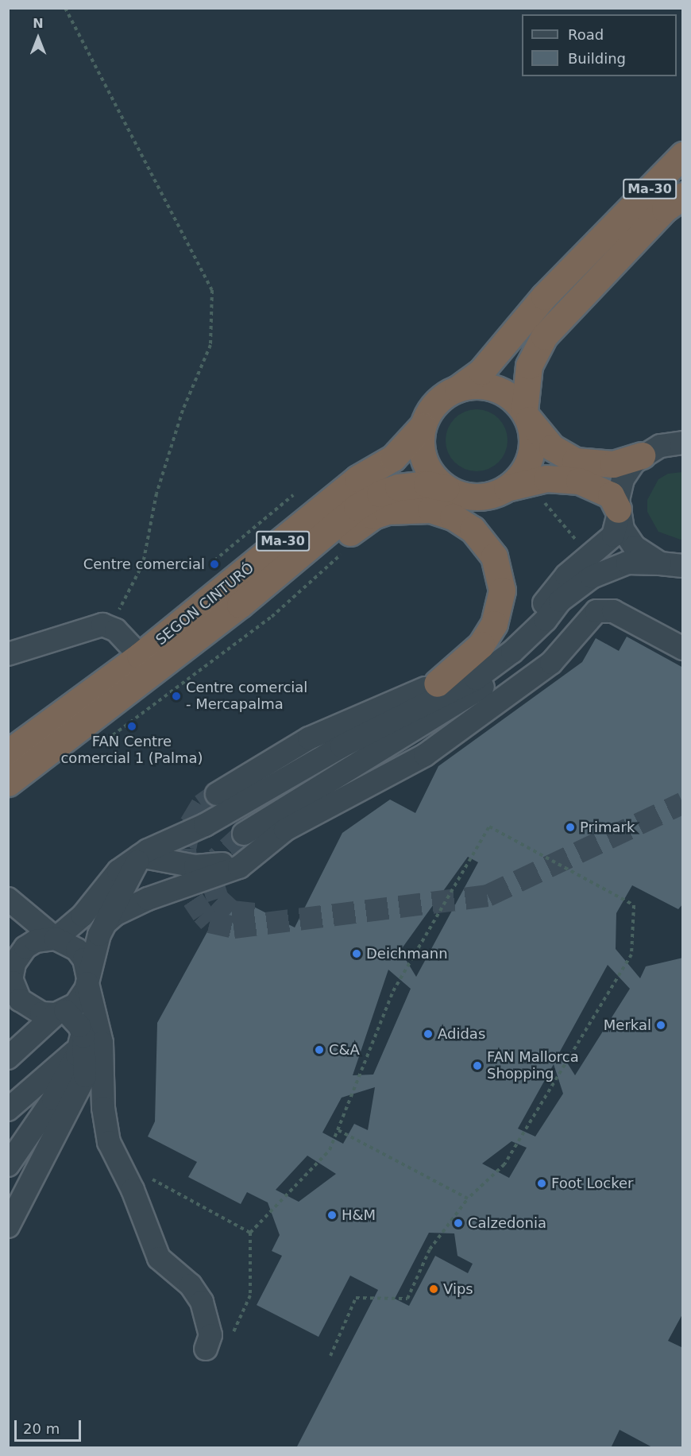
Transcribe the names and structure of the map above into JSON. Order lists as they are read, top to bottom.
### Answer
{
  "streets": {
    "highway": ["Ma-30", "SEGON CINTURÓ"]
  },
  "crossings": [
    ["Ma-30", "SEGON CINTURÓ"]
  ],
  "places": [
    "Centre comercial",
    "Centre comercial - Mercapalma",
    "FAN Centre comercial 1 (Palma)",
    "Primark",
    "Deichmann",
    "Merkal",
    "Adidas",
    "C&A",
    "FAN Mallorca Shopping",
    "Foot Locker",
    "H&M",
    "Calzedonia",
    "Vips"
  ],
  "legend": ["Road", "Building"],
  "scale_bar": "20 m",
  "north": "top"
}
